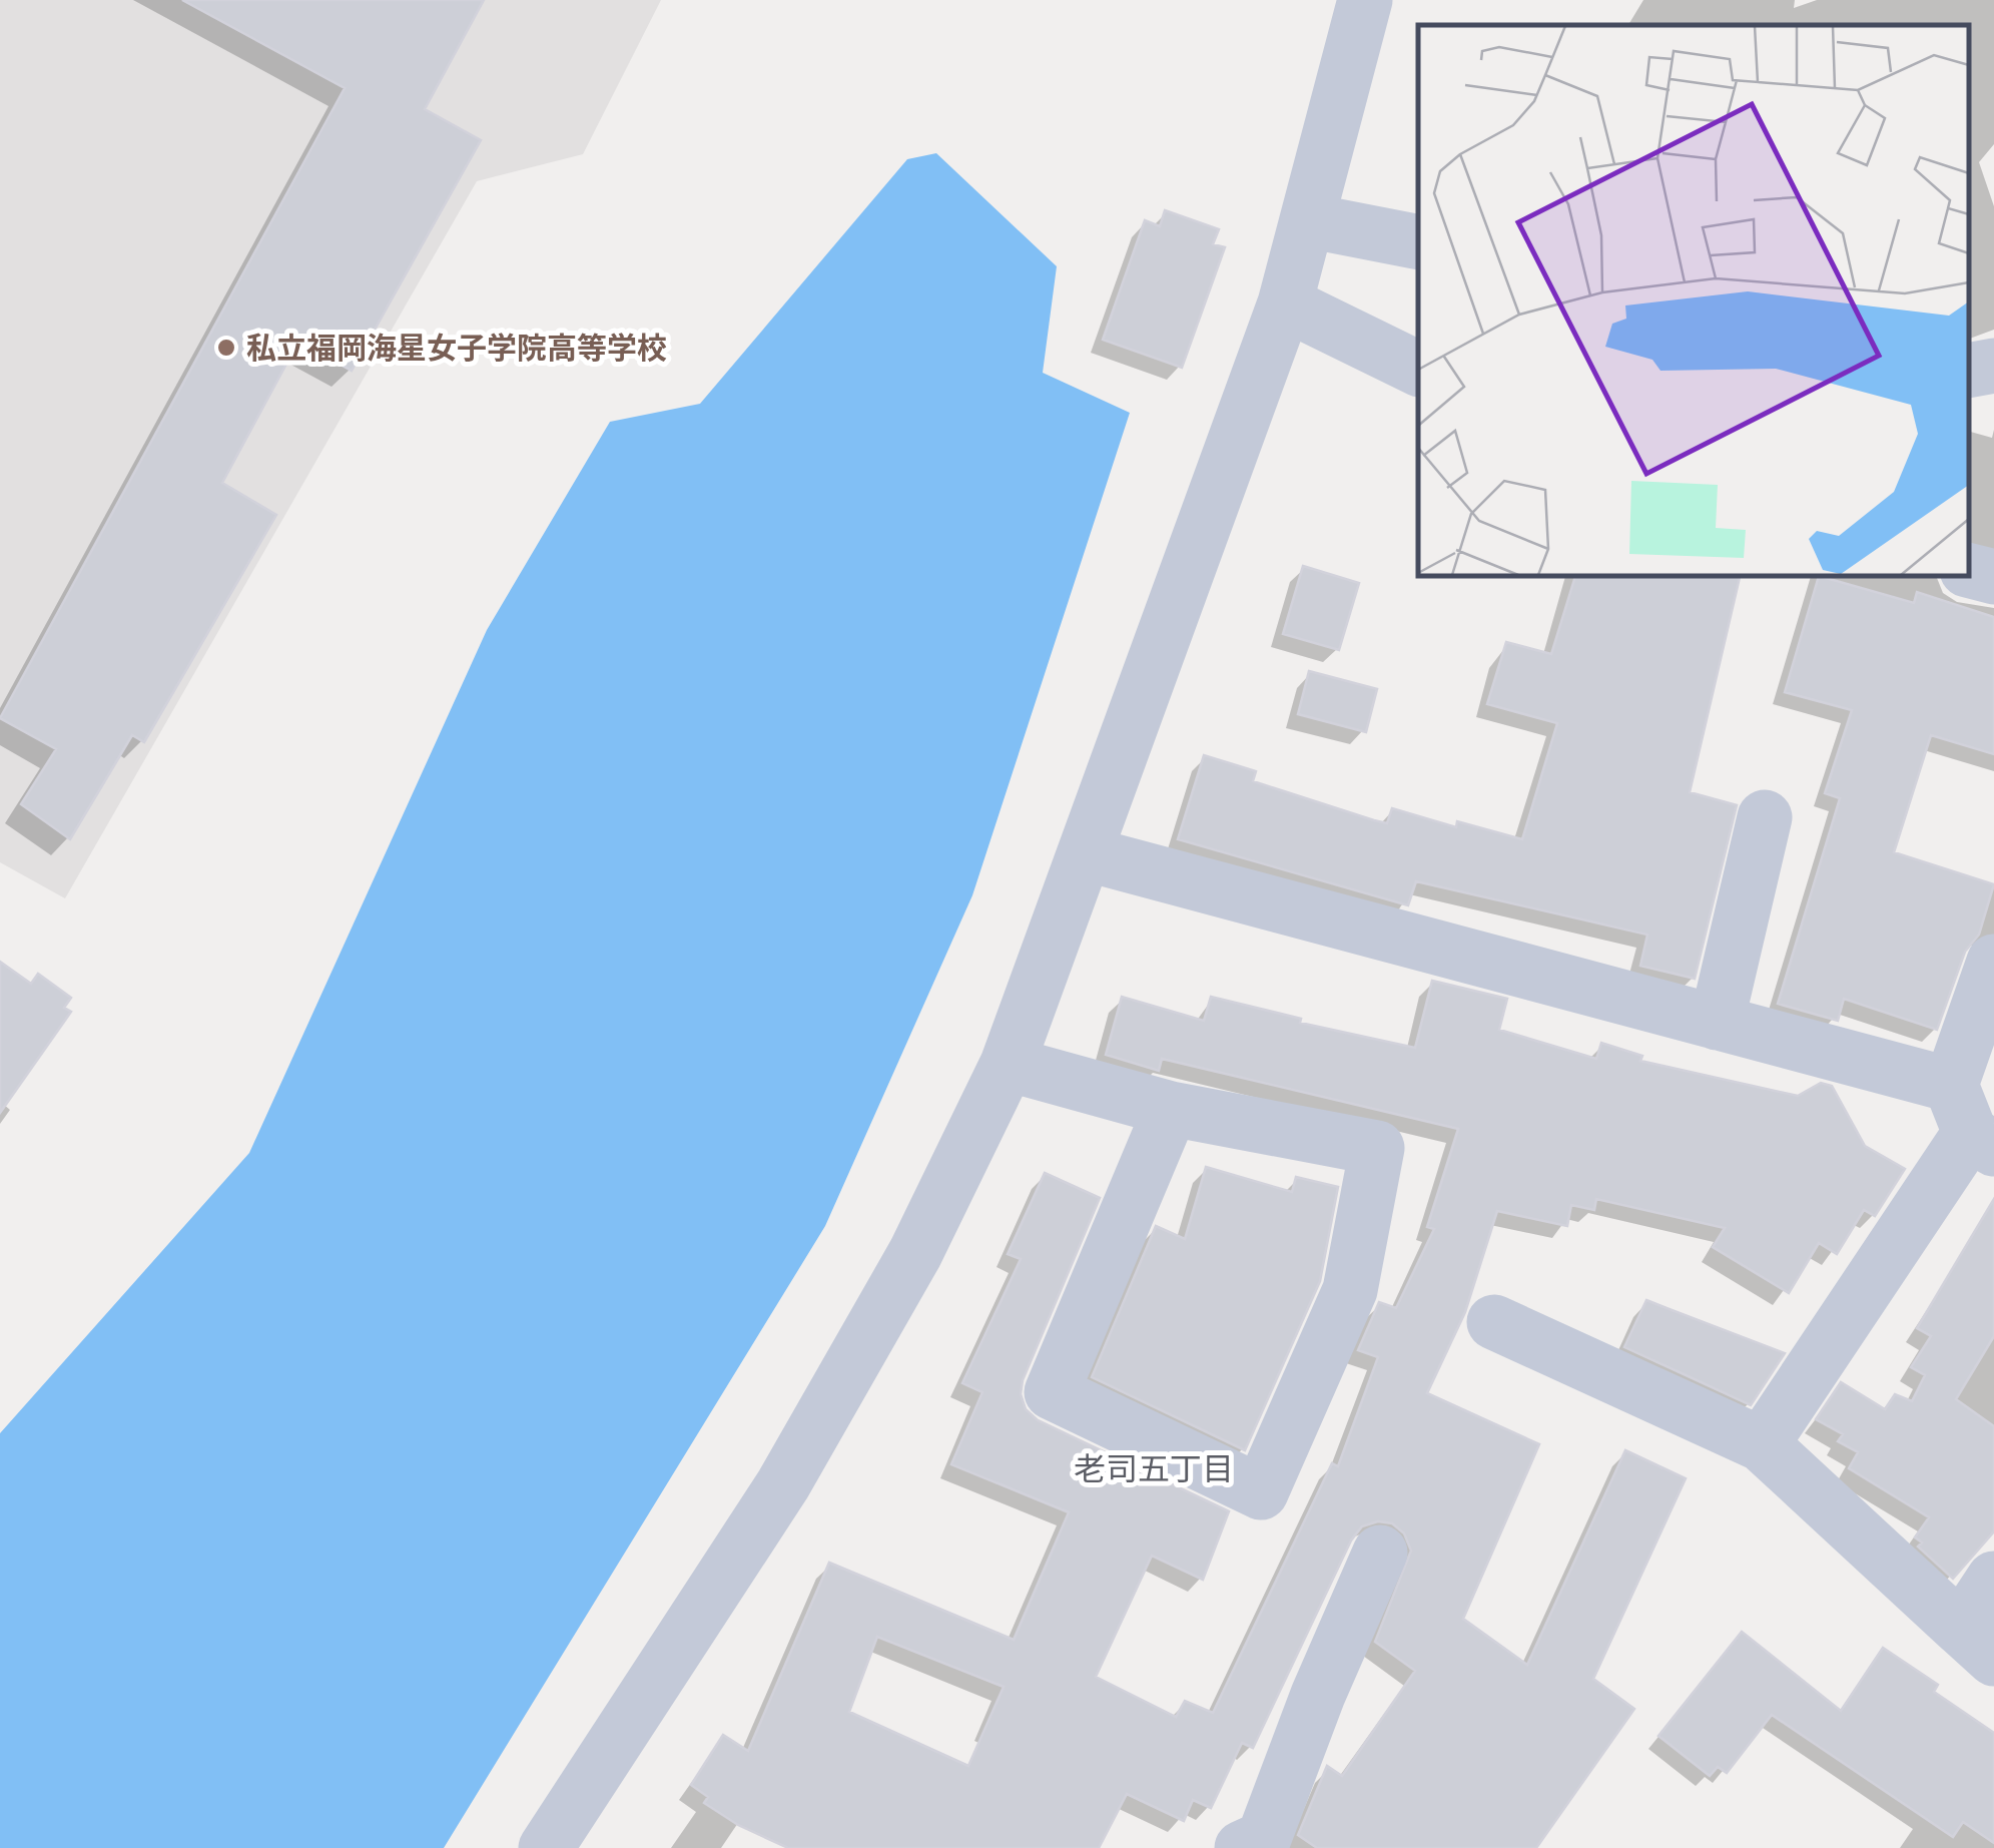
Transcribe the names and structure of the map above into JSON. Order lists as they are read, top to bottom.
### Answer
{
  "districts": ["老司五丁目"],
  "places": ["私立福岡海星女子学院高等学校"]
}
